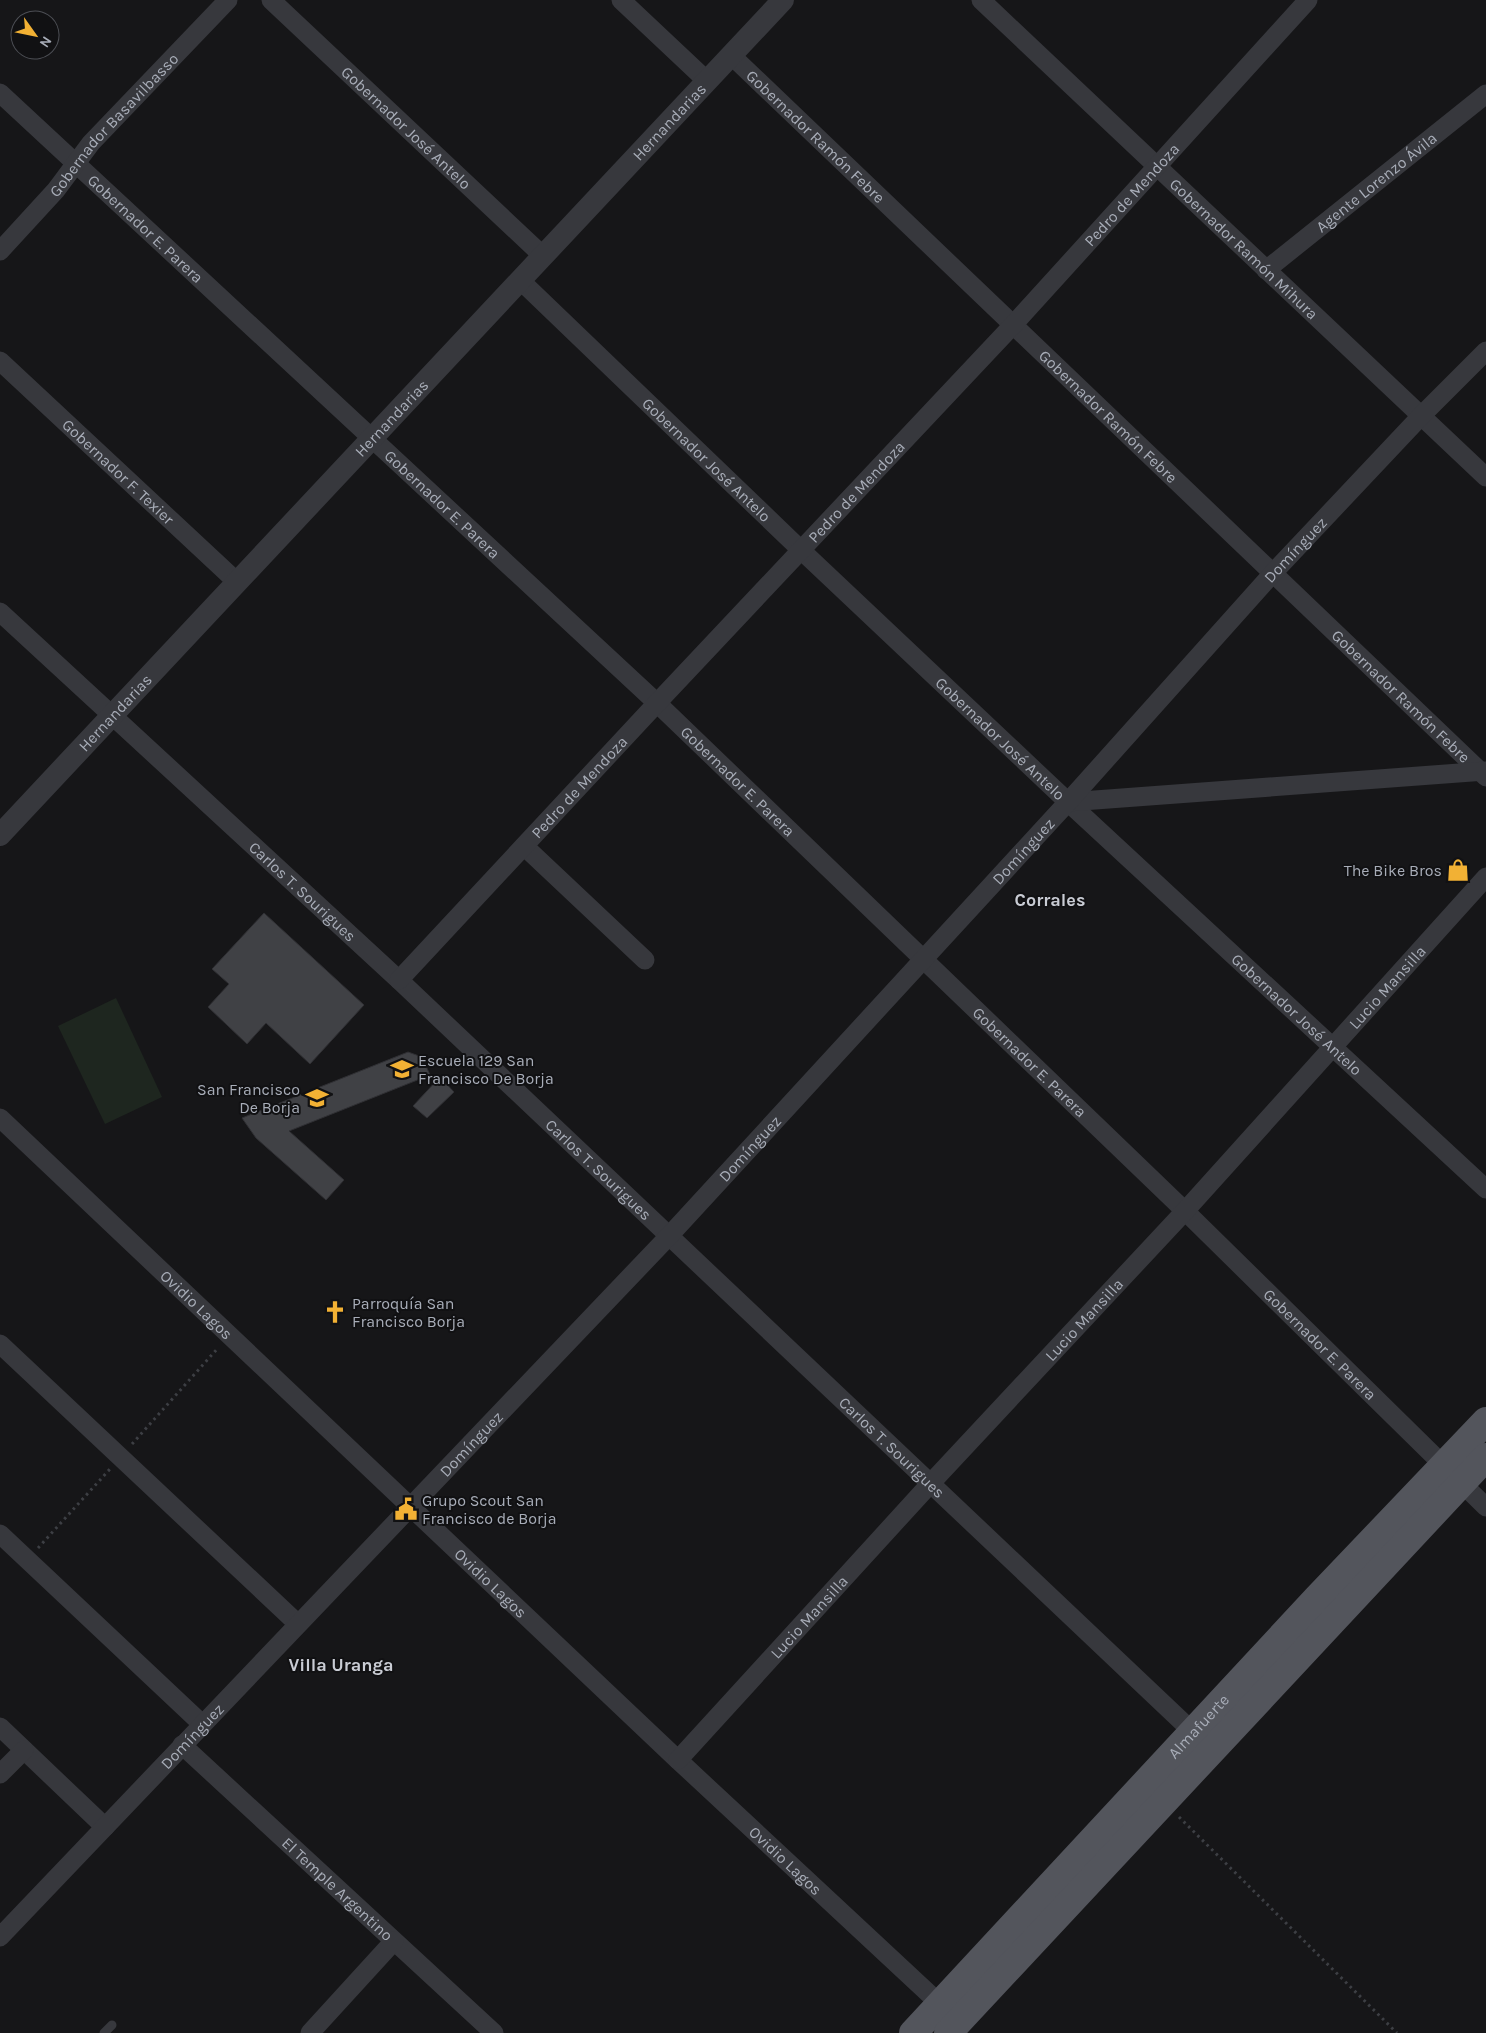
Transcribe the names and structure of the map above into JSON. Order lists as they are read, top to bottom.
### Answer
{
  "streets": {
    "main road": ["Almafuerte"],
    "street": [
      "Hernandarias",
      "Gobernador Basavilbasso",
      "Gobernador José Antelo",
      "Gobernador Ramón Febre",
      "Agente Lorenzo Ávila",
      "Pedro de Mendoza",
      "Gobernador E. Parera",
      "Gobernador Ramón Mihura",
      "Gobernador F. Texier",
      "Domínguez",
      "Carlos T. Sourigues",
      "Lucio Mansilla",
      "Ovidio Lagos",
      "El Temple Argentino"
    ]
  },
  "crossings": [
    ["Hernandarias", "Gobernador José Antelo"],
    ["Hernandarias", "Gobernador Ramón Febre"],
    ["Hernandarias", "Gobernador E. Parera"],
    ["Hernandarias", "Gobernador F. Texier"],
    ["Hernandarias", "Carlos T. Sourigues"],
    ["Gobernador Basavilbasso", "Gobernador E. Parera"],
    ["Gobernador José Antelo", "Pedro de Mendoza"],
    ["Gobernador José Antelo", "Domínguez"],
    ["Gobernador José Antelo", "Lucio Mansilla"],
    ["Gobernador Ramón Febre", "Pedro de Mendoza"],
    ["Gobernador Ramón Febre", "Domínguez"],
    ["Agente Lorenzo Ávila", "Gobernador Ramón Mihura"],
    ["Pedro de Mendoza", "Gobernador E. Parera"],
    ["Pedro de Mendoza", "Gobernador Ramón Mihura"],
    ["Pedro de Mendoza", "Carlos T. Sourigues"],
    ["Gobernador E. Parera", "Domínguez"],
    ["Gobernador E. Parera", "Lucio Mansilla"],
    ["Gobernador E. Parera", "Almafuerte"],
    ["Gobernador Ramón Mihura", "Domínguez"],
    ["Domínguez", "Carlos T. Sourigues"],
    ["Domínguez", "Ovidio Lagos"],
    ["Domínguez", "El Temple Argentino"],
    ["Carlos T. Sourigues", "Lucio Mansilla"],
    ["Carlos T. Sourigues", "Almafuerte"],
    ["Lucio Mansilla", "Ovidio Lagos"],
    ["Ovidio Lagos", "Almafuerte"]
  ],
  "districts": ["Corrales", "Villa Uranga"],
  "places": {
    "shop": ["The Bike Bros"],
    "school or university": ["Escuela 129 San Francisco De Borja", "San Francisco De Borja"],
    "church": ["Parroquía San Francisco Borja"],
    "public building": ["Grupo Scout San Francisco de Borja"]
  },
  "north": "bottom right"
}
